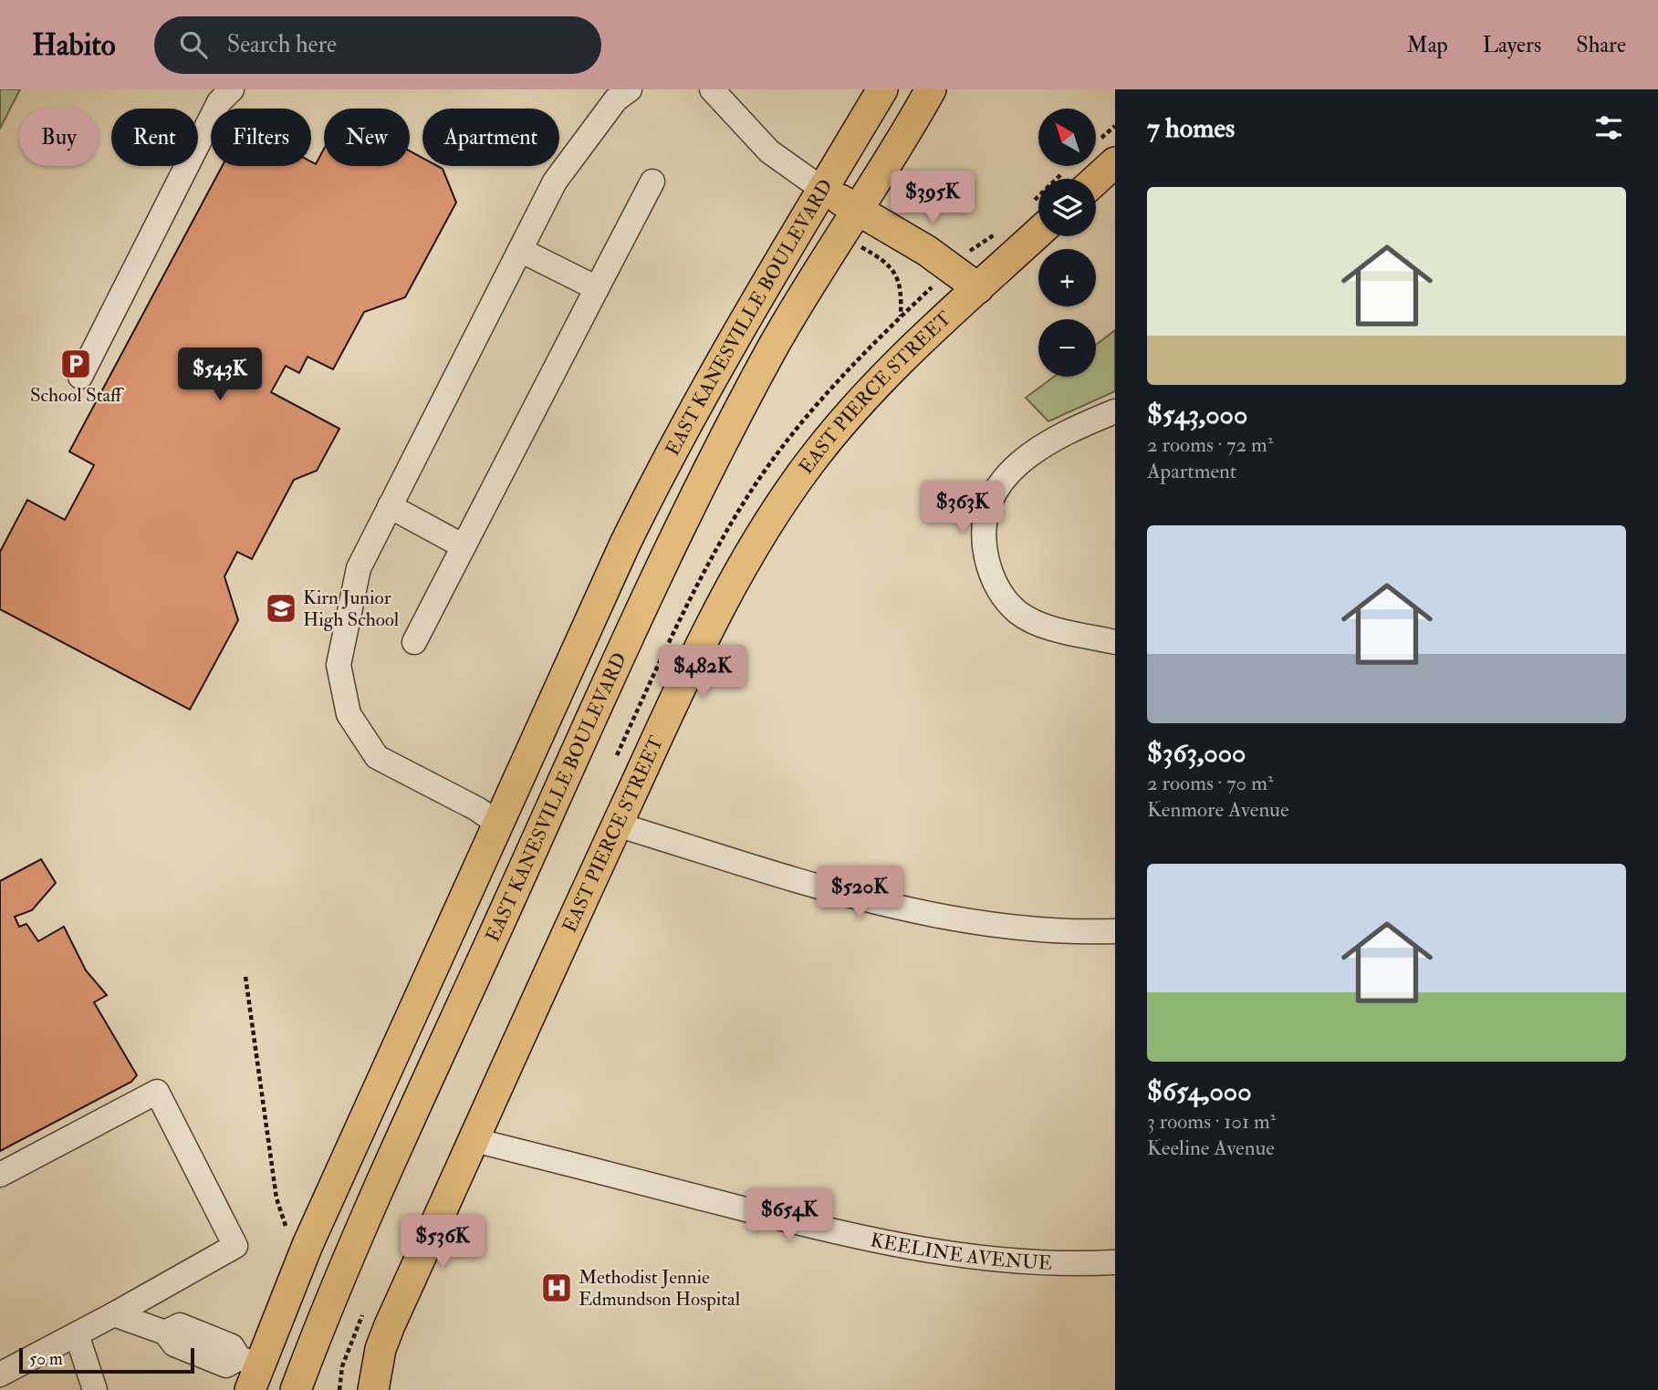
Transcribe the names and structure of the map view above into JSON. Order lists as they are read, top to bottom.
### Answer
{
  "streets": {
    "main road": ["EAST KANESVILLE BOULEVARD", "EAST PIERCE STREET"],
    "street": ["KEELINE AVENUE"]
  },
  "crossings": [
    ["EAST PIERCE STREET", "KEELINE AVENUE"]
  ],
  "places": {
    "parking": ["School Staff"],
    "school or university": ["Kirn Junior High School"],
    "hospital": ["Methodist Jennie Edmundson Hospital"]
  },
  "scale_bar": "50 m",
  "north": "top left",
  "page": {
    "header": "Habito",
    "search": "Search here",
    "nav": ["Map", "Layers", "Share"],
    "heading": "7 homes",
    "map_buttons": ["+", "−"],
    "chip": [
      "Buy",
      "Rent",
      "Filters",
      "New",
      "Apartment"
    ],
    "list": [
      {
        "name": "$543,000",
        "note": "2 rooms · 72 m² · Apartment"
      },
      {
        "name": "$363,000",
        "note": "2 rooms · 70 m² · Kenmore Avenue"
      },
      {
        "name": "$654,000",
        "note": "3 rooms · 101 m² · Keeline Avenue"
      }
    ],
    "price": [
      "$395K",
      "$543K",
      "$363K",
      "$482K",
      "$520K",
      "$654K",
      "$536K"
    ],
    "scale": "50 m"
  }
}
